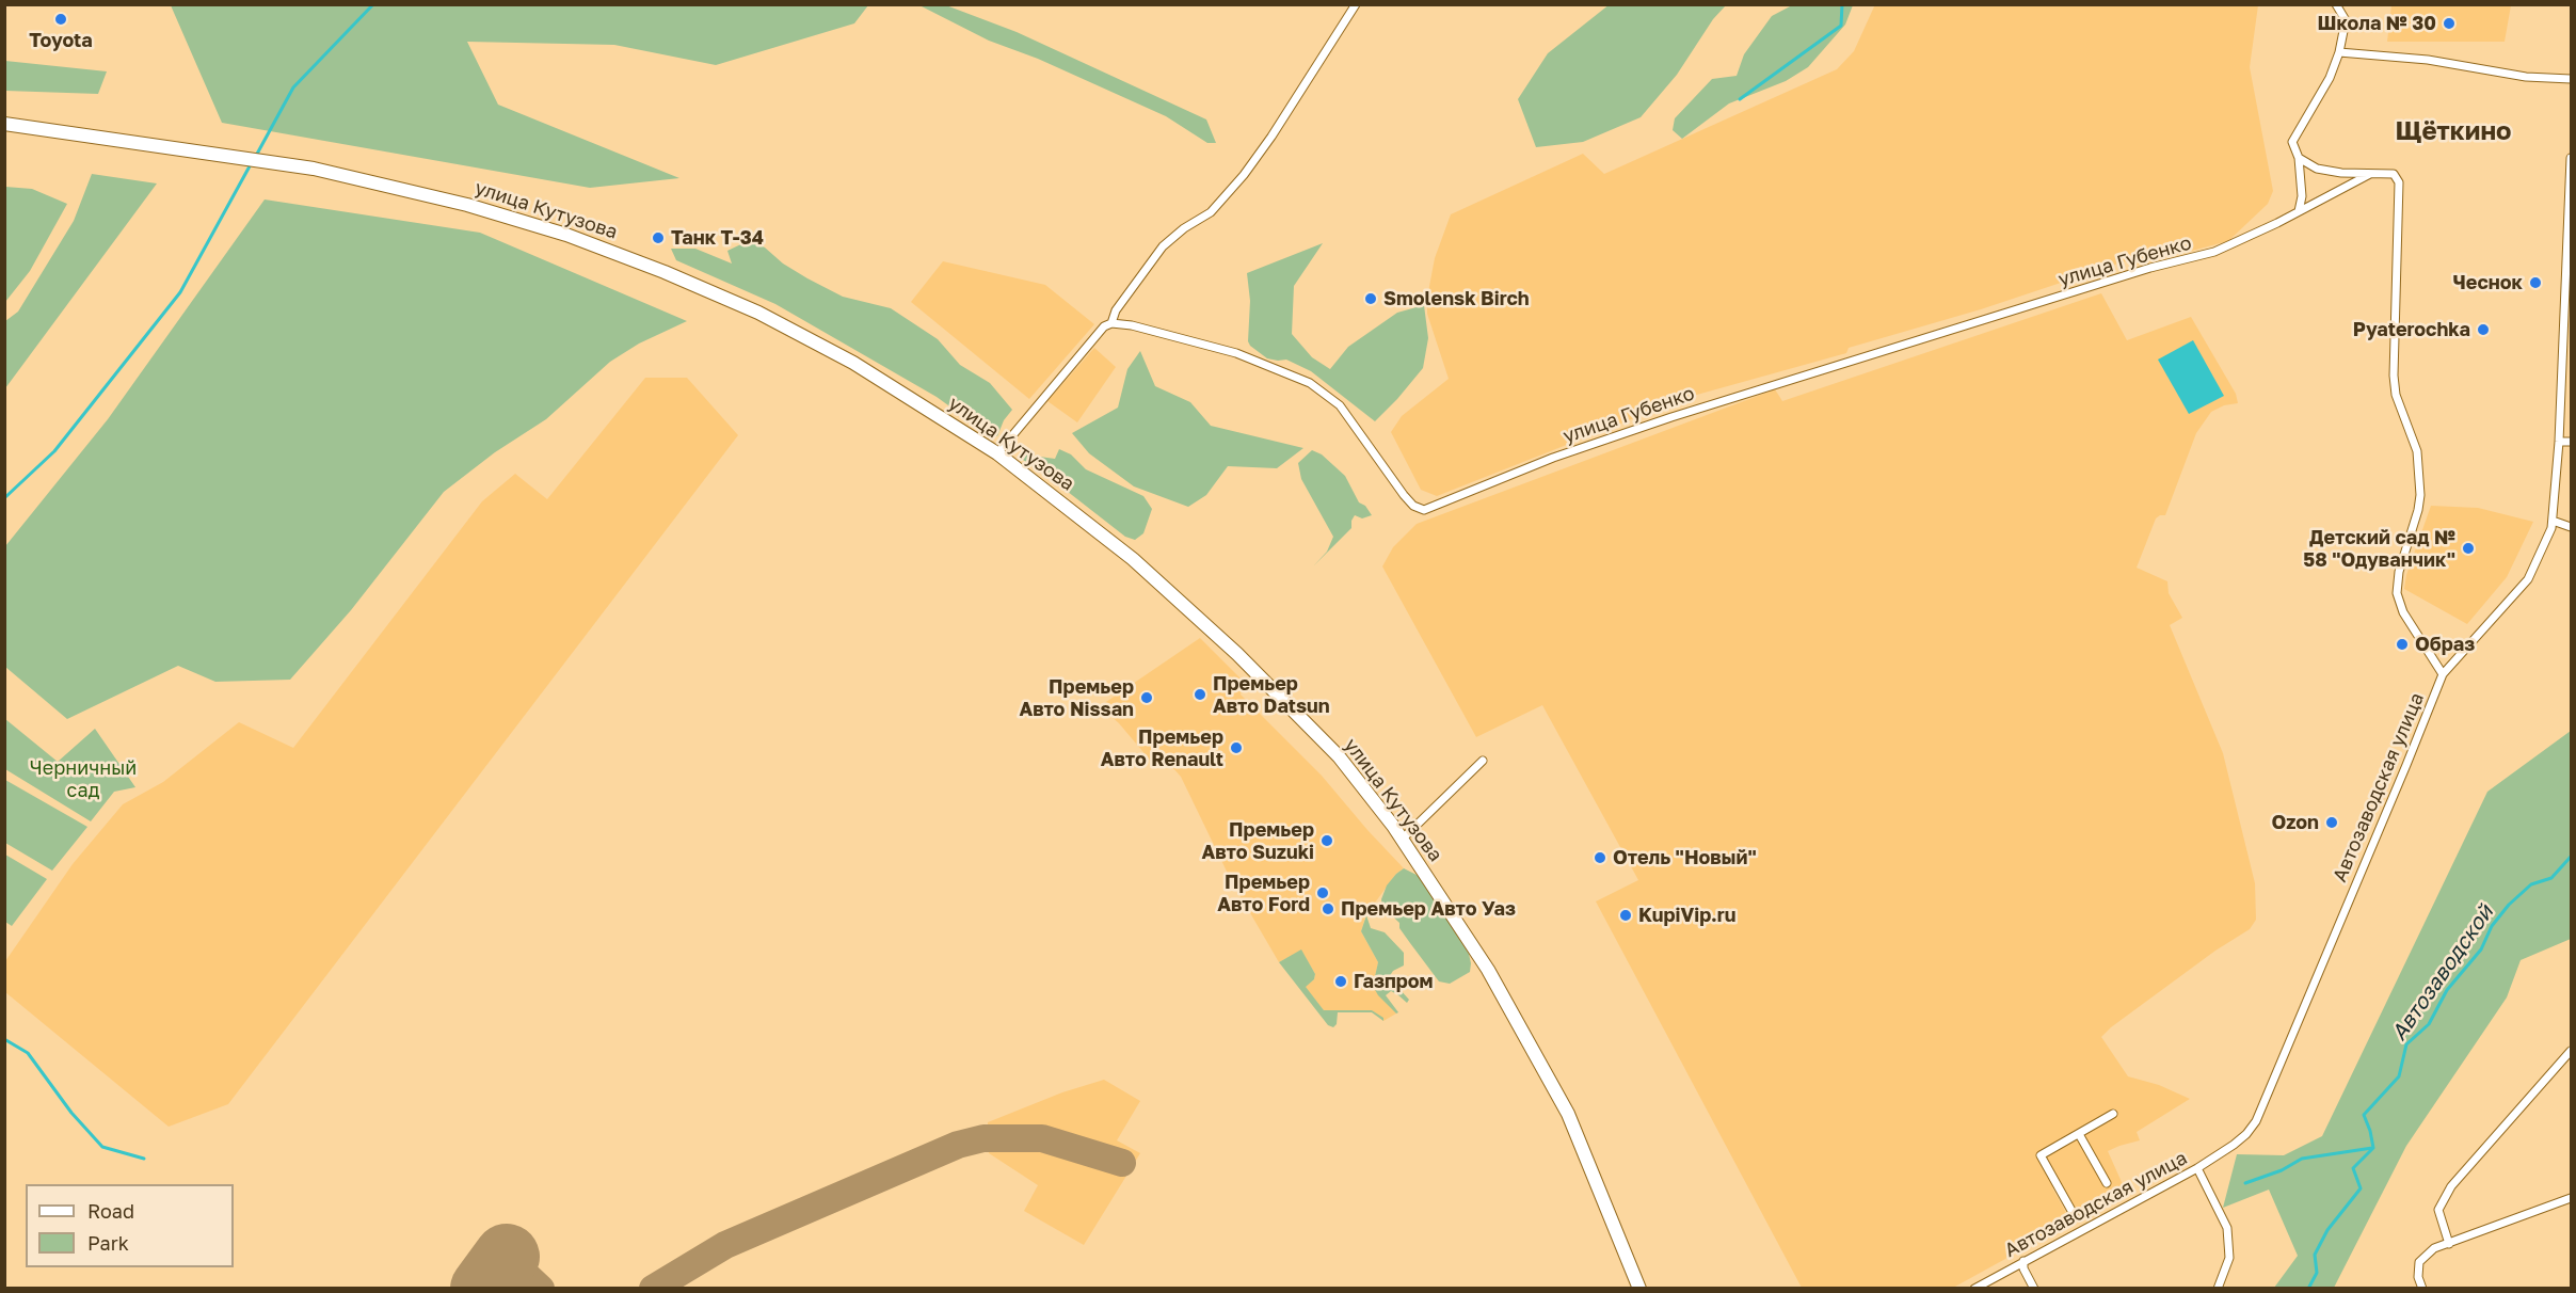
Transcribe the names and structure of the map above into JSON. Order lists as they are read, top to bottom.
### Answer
{
  "streets": {
    "main road": ["улица Кутузова"],
    "street": ["улица Губенко", "Автозаводская улица"]
  },
  "districts": ["Щёткино"],
  "water": ["Автозаводской"],
  "parks": ["Черничный сад"],
  "places": [
    "Toyota",
    "Школа № 30",
    "Танк Т-34",
    "Чеснок",
    "Smolensk Birch",
    "Pyaterochka",
    "Детский сад № 58 \"Одуванчик\"",
    "Образ",
    "Премьер Авто Datsun",
    "Премьер Авто Nissan",
    "Премьер Авто Renault",
    "Ozon",
    "Премьер Авто Suzuki",
    "Отель \"Новый\"",
    "Премьер Авто Ford",
    "Премьер Авто Уаз",
    "KupiVip.ru",
    "Газпром"
  ],
  "legend": ["Road", "Park"]
}
